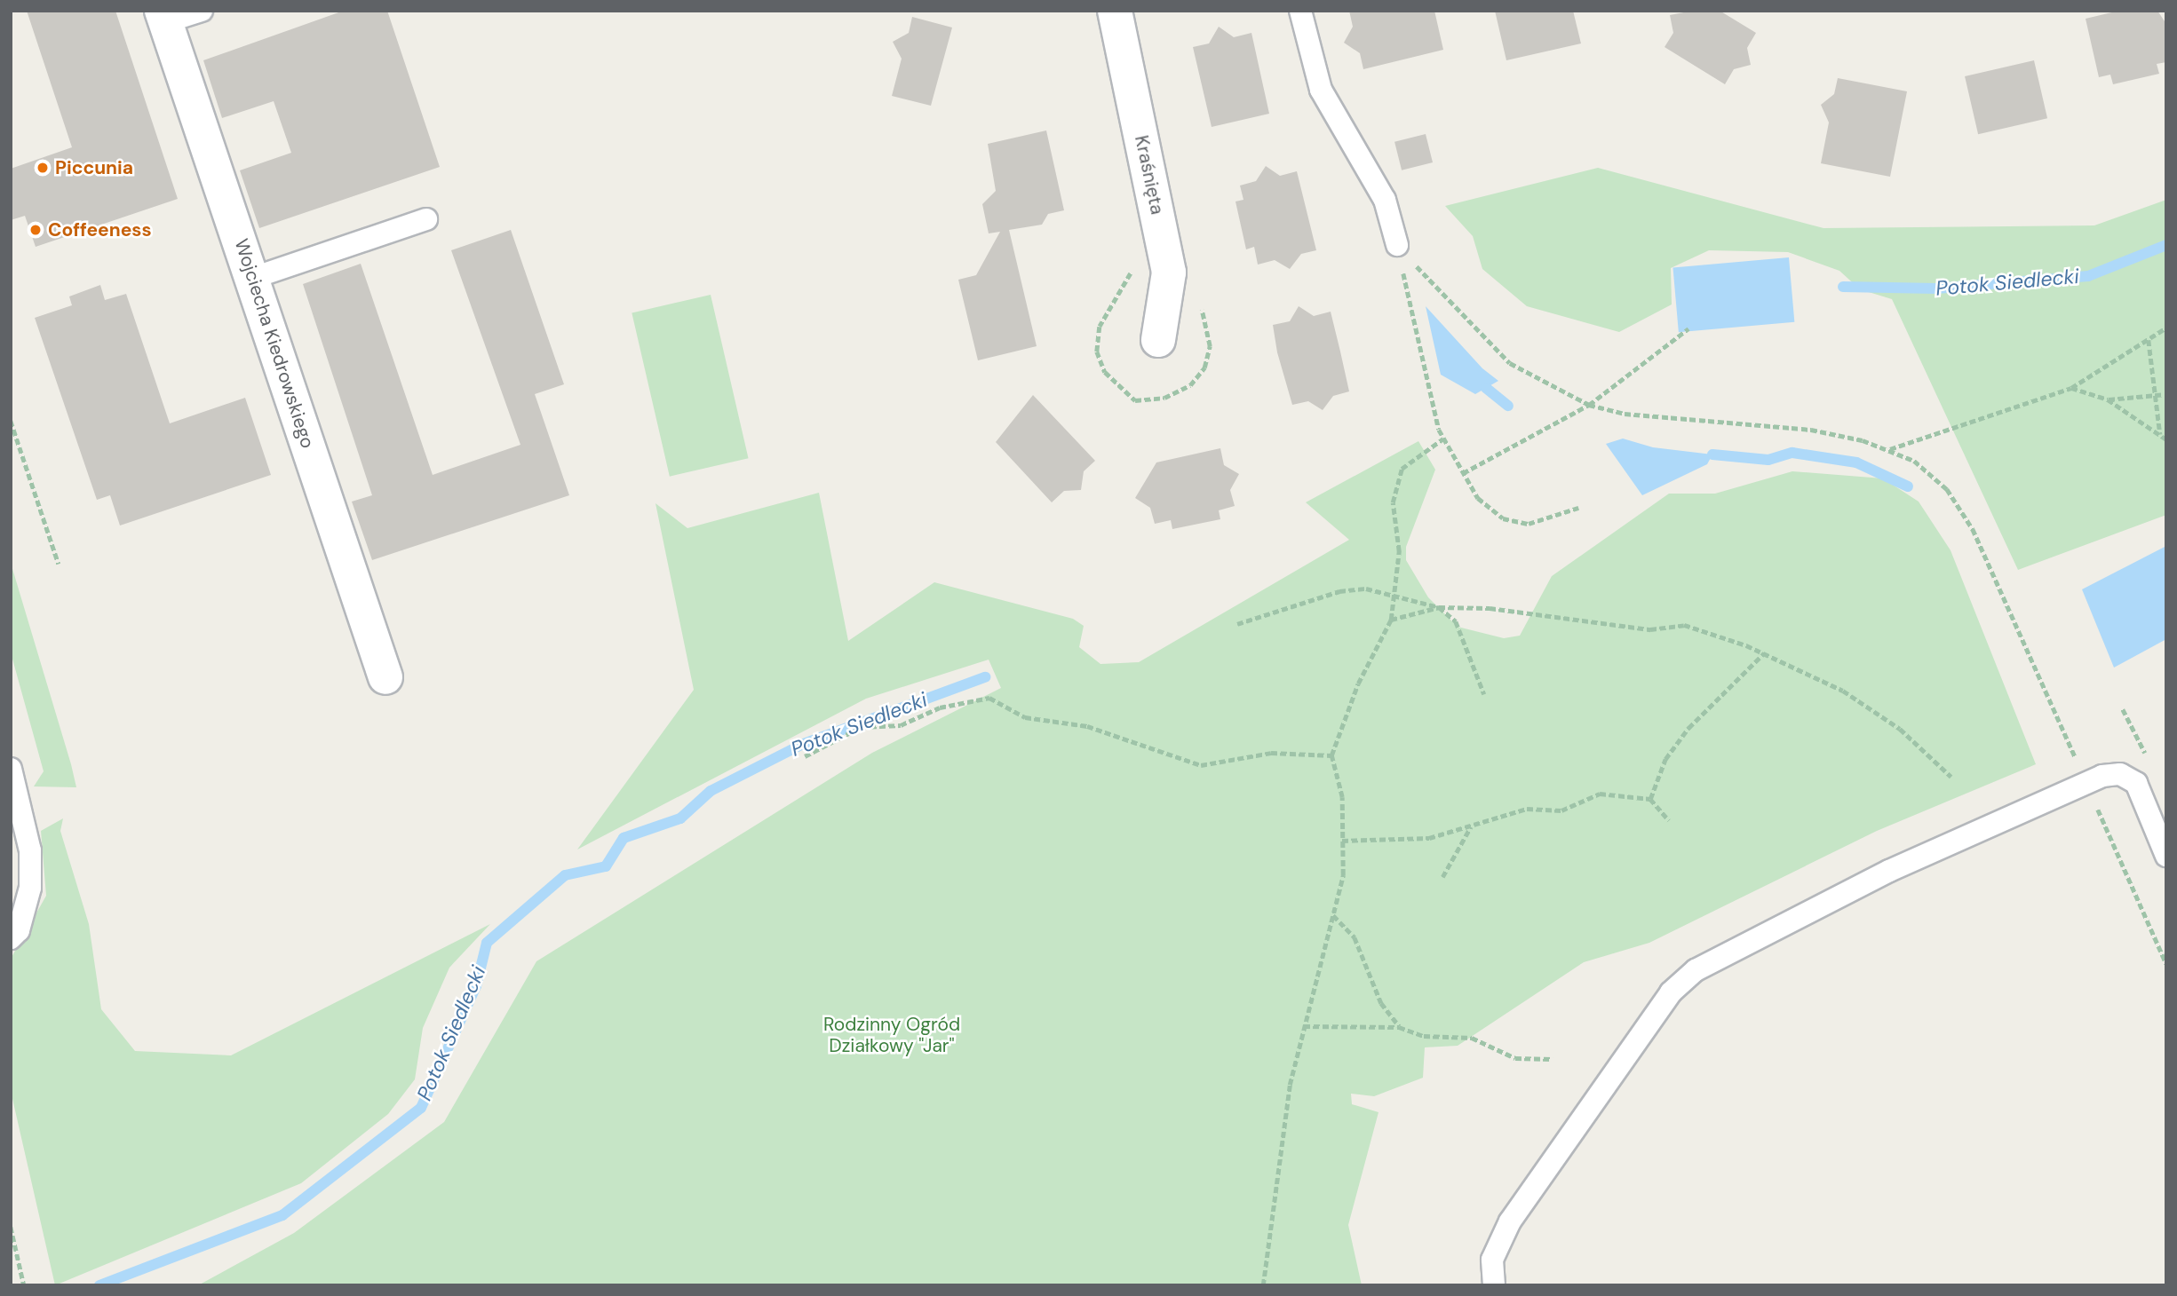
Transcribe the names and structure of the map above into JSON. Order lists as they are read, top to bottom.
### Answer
{
  "streets": {
    "street": ["Kraśnięta", "Wojciecha Kiedrowskiego"]
  },
  "water": ["Potok Siedlecki"],
  "parks": ["Rodzinny Ogród Działkowy \"Jar\""],
  "places": ["Piccunia", "Coffeeness"]
}
